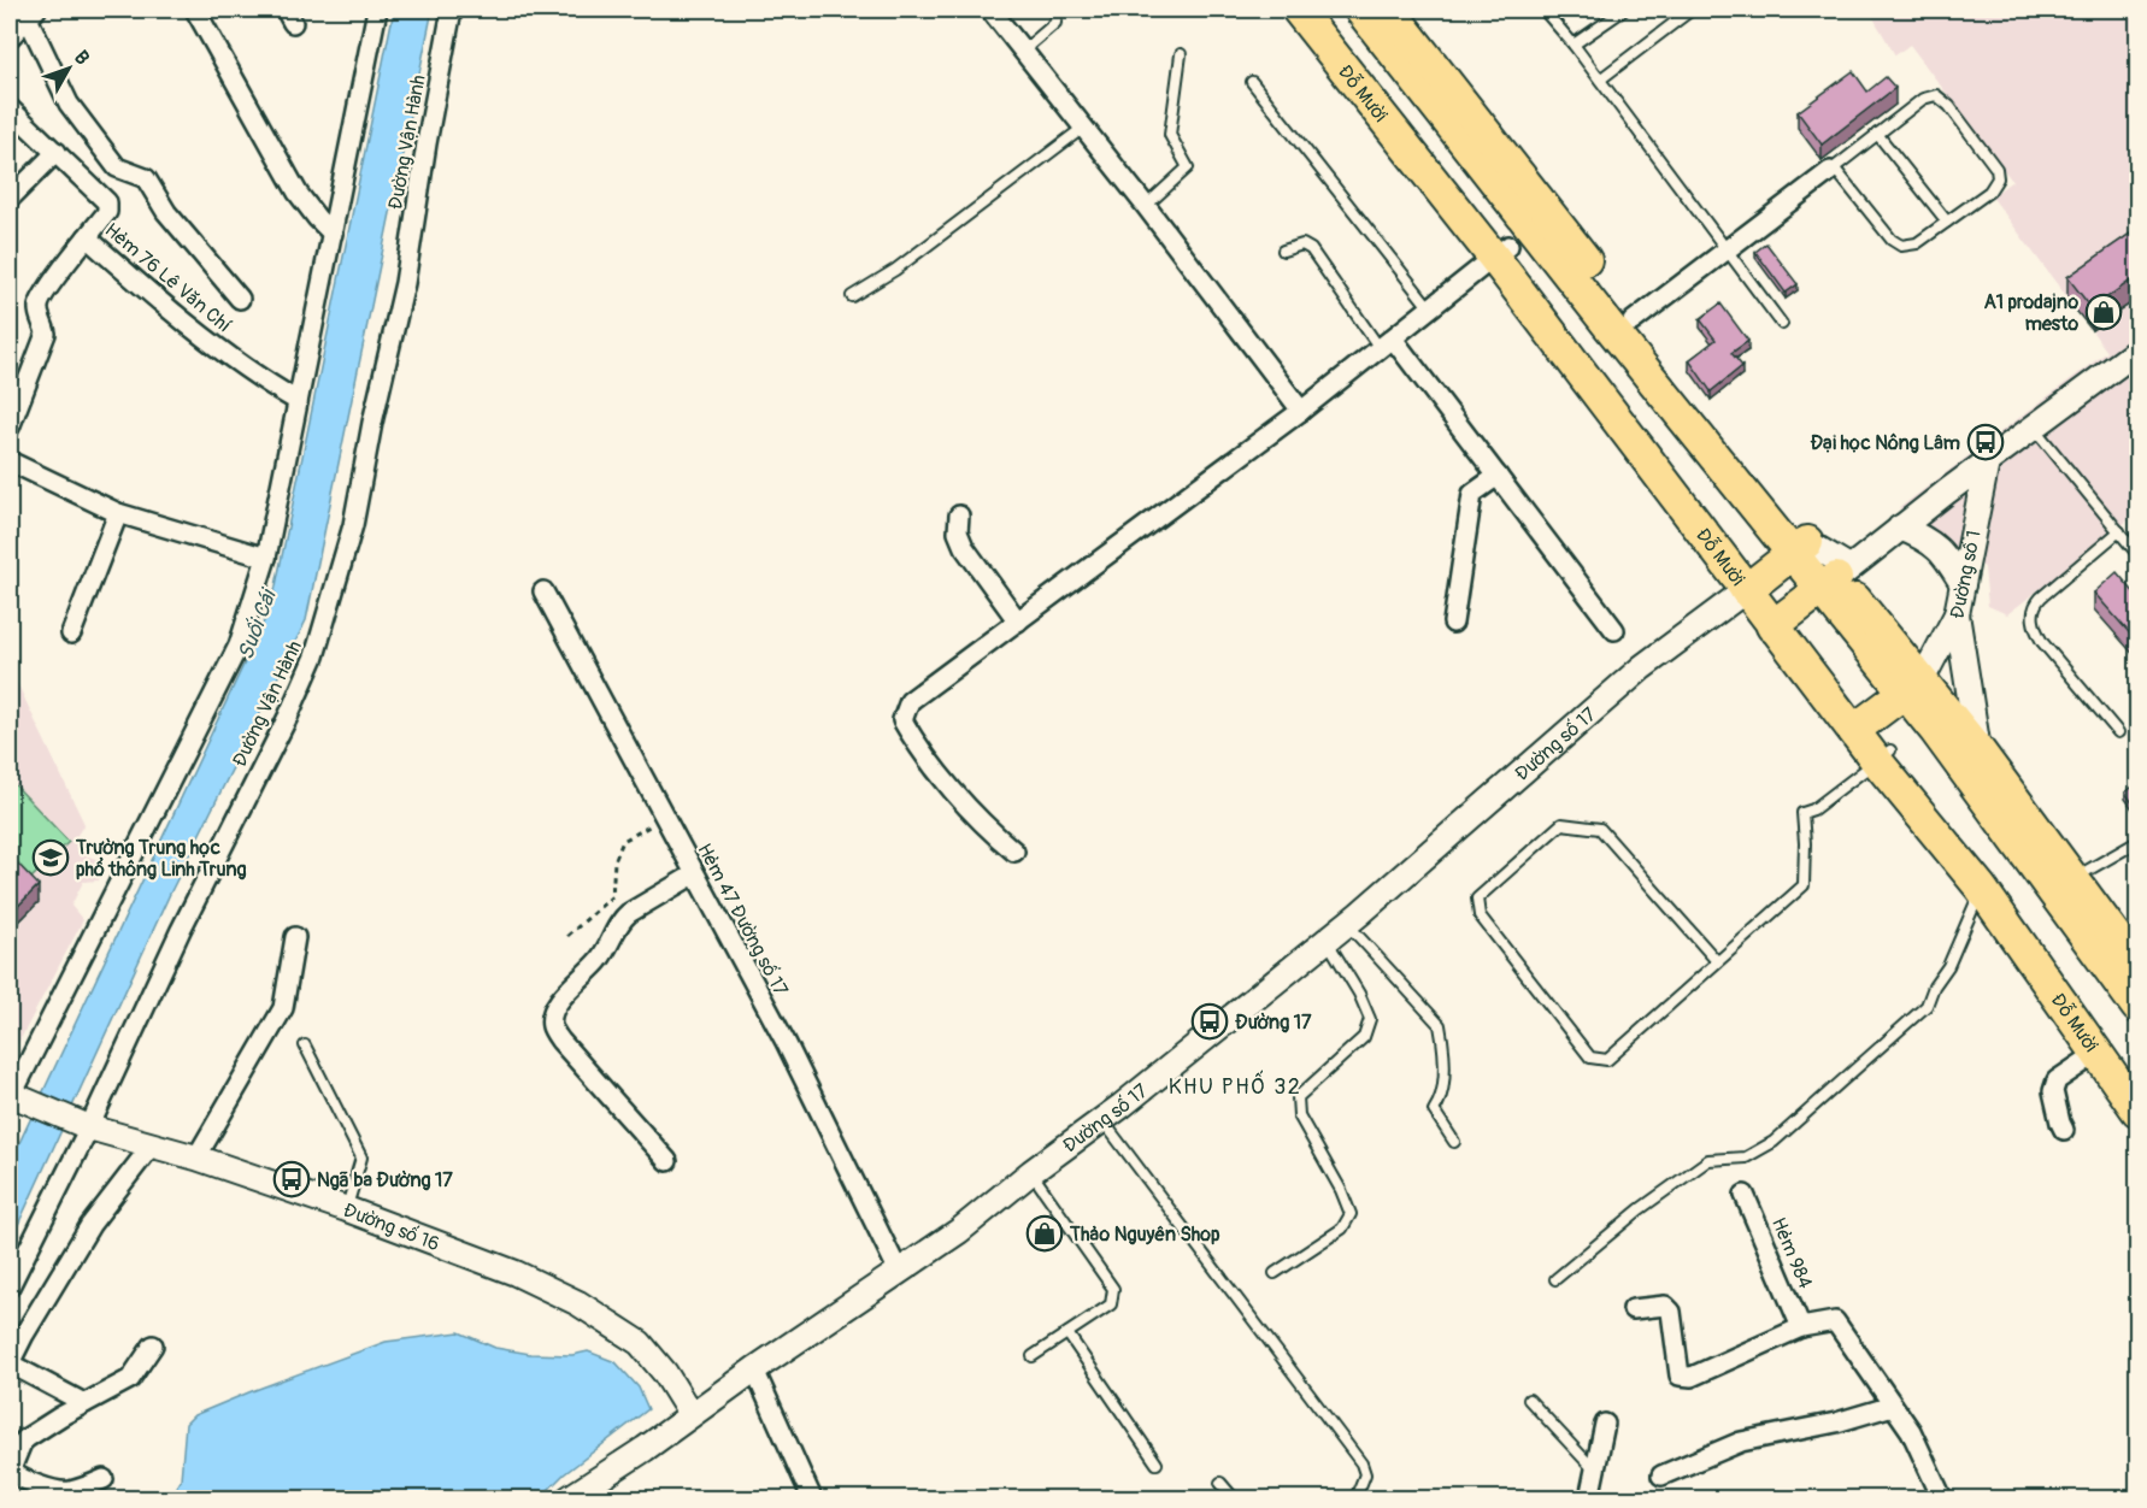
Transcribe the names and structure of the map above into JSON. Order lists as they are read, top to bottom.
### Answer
{
  "streets": {
    "highway": ["Đỗ Mười"],
    "street": [
      "Đường Vận Hành",
      "Hẻm 76 Lê Văn Chí",
      "Đường số 1",
      "Đường số 17",
      "Hẻm 47 Đường số 17",
      "Đường số 16",
      "Hẻm 984"
    ]
  },
  "crossings": [
    ["Đỗ Mười", "Đường số 17"],
    ["Đường Vận Hành", "Đường số 16"],
    ["Đường số 17", "Hẻm 47 Đường số 17"],
    ["Đường số 17", "Đường số 16"]
  ],
  "districts": ["KHU PHỐ 32"],
  "water": ["Suối Cái"],
  "places": {
    "shop": ["A1 prodajno mesto", "Thảo Nguyên Shop"],
    "bus stop": ["Đại học Nông Lâm", "Đường 17", "Ngã ba Đường 17"],
    "school or university": ["Trường Trung học phổ thông Linh Trung"]
  },
  "north": "top right"
}
